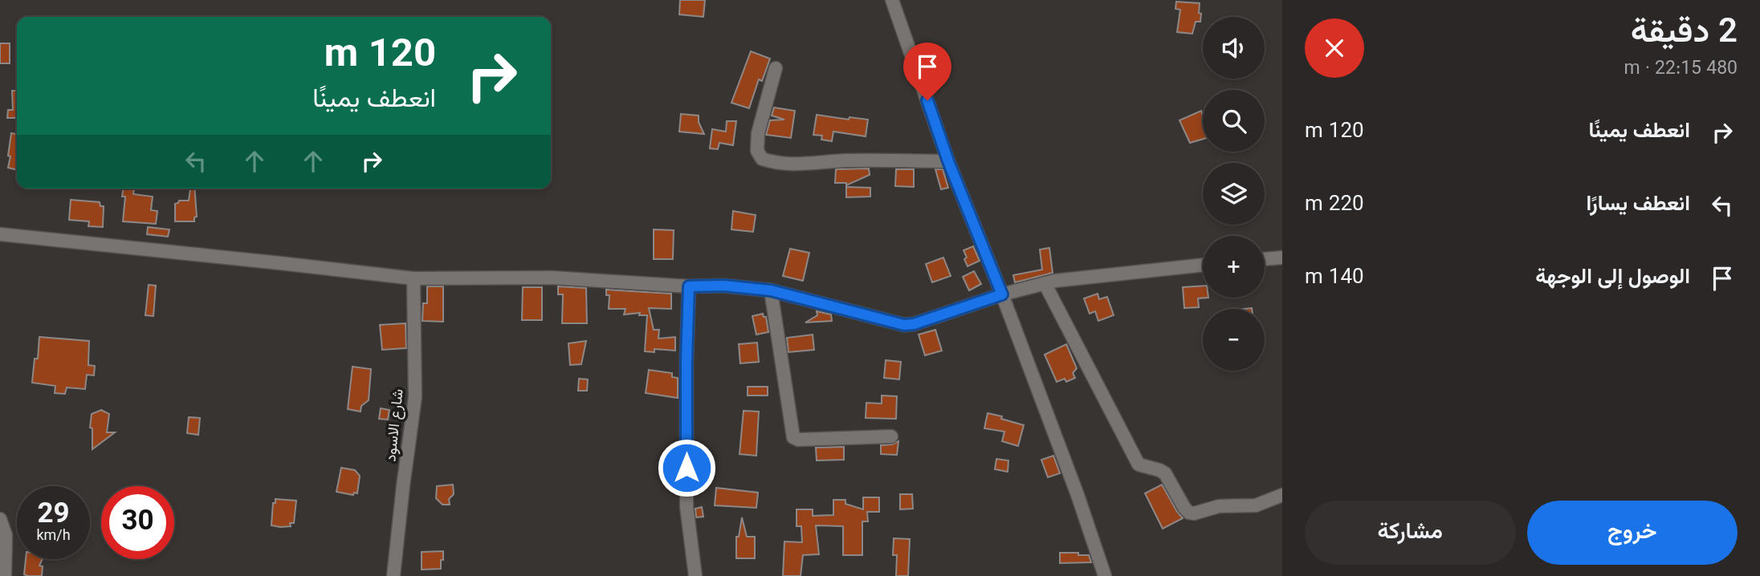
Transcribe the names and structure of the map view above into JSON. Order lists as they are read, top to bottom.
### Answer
{
  "streets": {
    "street": ["شارع الاسود"]
  },
  "page": {
    "heading": ["2 دقيقة", "480 m · 22:15"],
    "map_buttons": ["+", "−"],
    "turn": ["120 m", "انعطف يمينًا"],
    "list": [
      {
        "name": "انعطف يمينًا",
        "value": "120 m"
      },
      {
        "name": "انعطف يسارًا",
        "value": "220 m"
      },
      {
        "name": "الوصول إلى الوجهة",
        "value": "140 m"
      }
    ],
    "speed": "29 km/h",
    "limit": "30",
    "buttons": ["خروج", "مشاركة"]
  }
}
